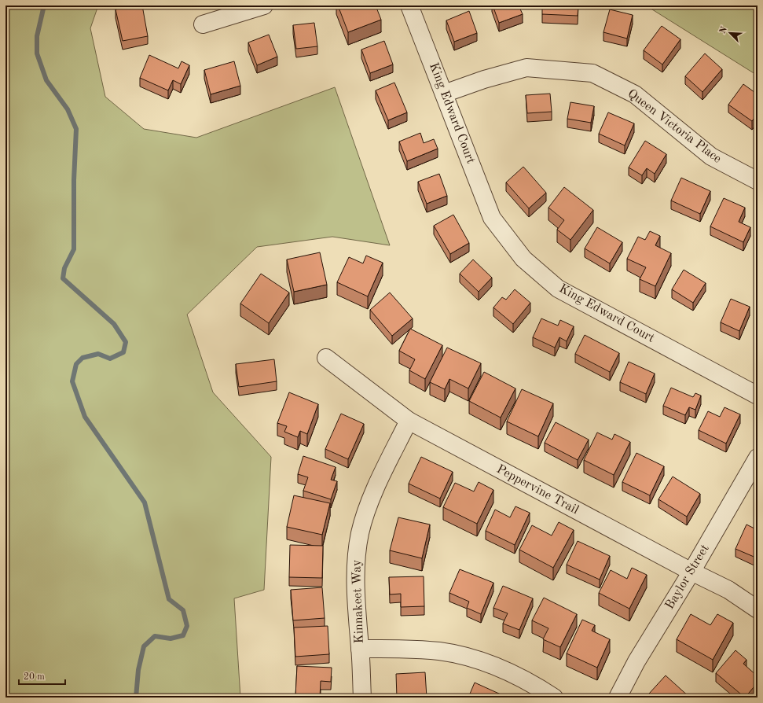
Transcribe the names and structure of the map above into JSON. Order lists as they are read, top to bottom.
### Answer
{
  "streets": {
    "street": [
      "King Edward Court",
      "Queen Victoria Place",
      "Peppervine Trail",
      "Baylor Street",
      "Kinnakeet Way"
    ]
  },
  "crossings": [
    ["King Edward Court", "Queen Victoria Place"],
    ["Peppervine Trail", "Baylor Street"],
    ["Peppervine Trail", "Kinnakeet Way"]
  ],
  "scale_bar": "20 m",
  "north": "top left"
}
